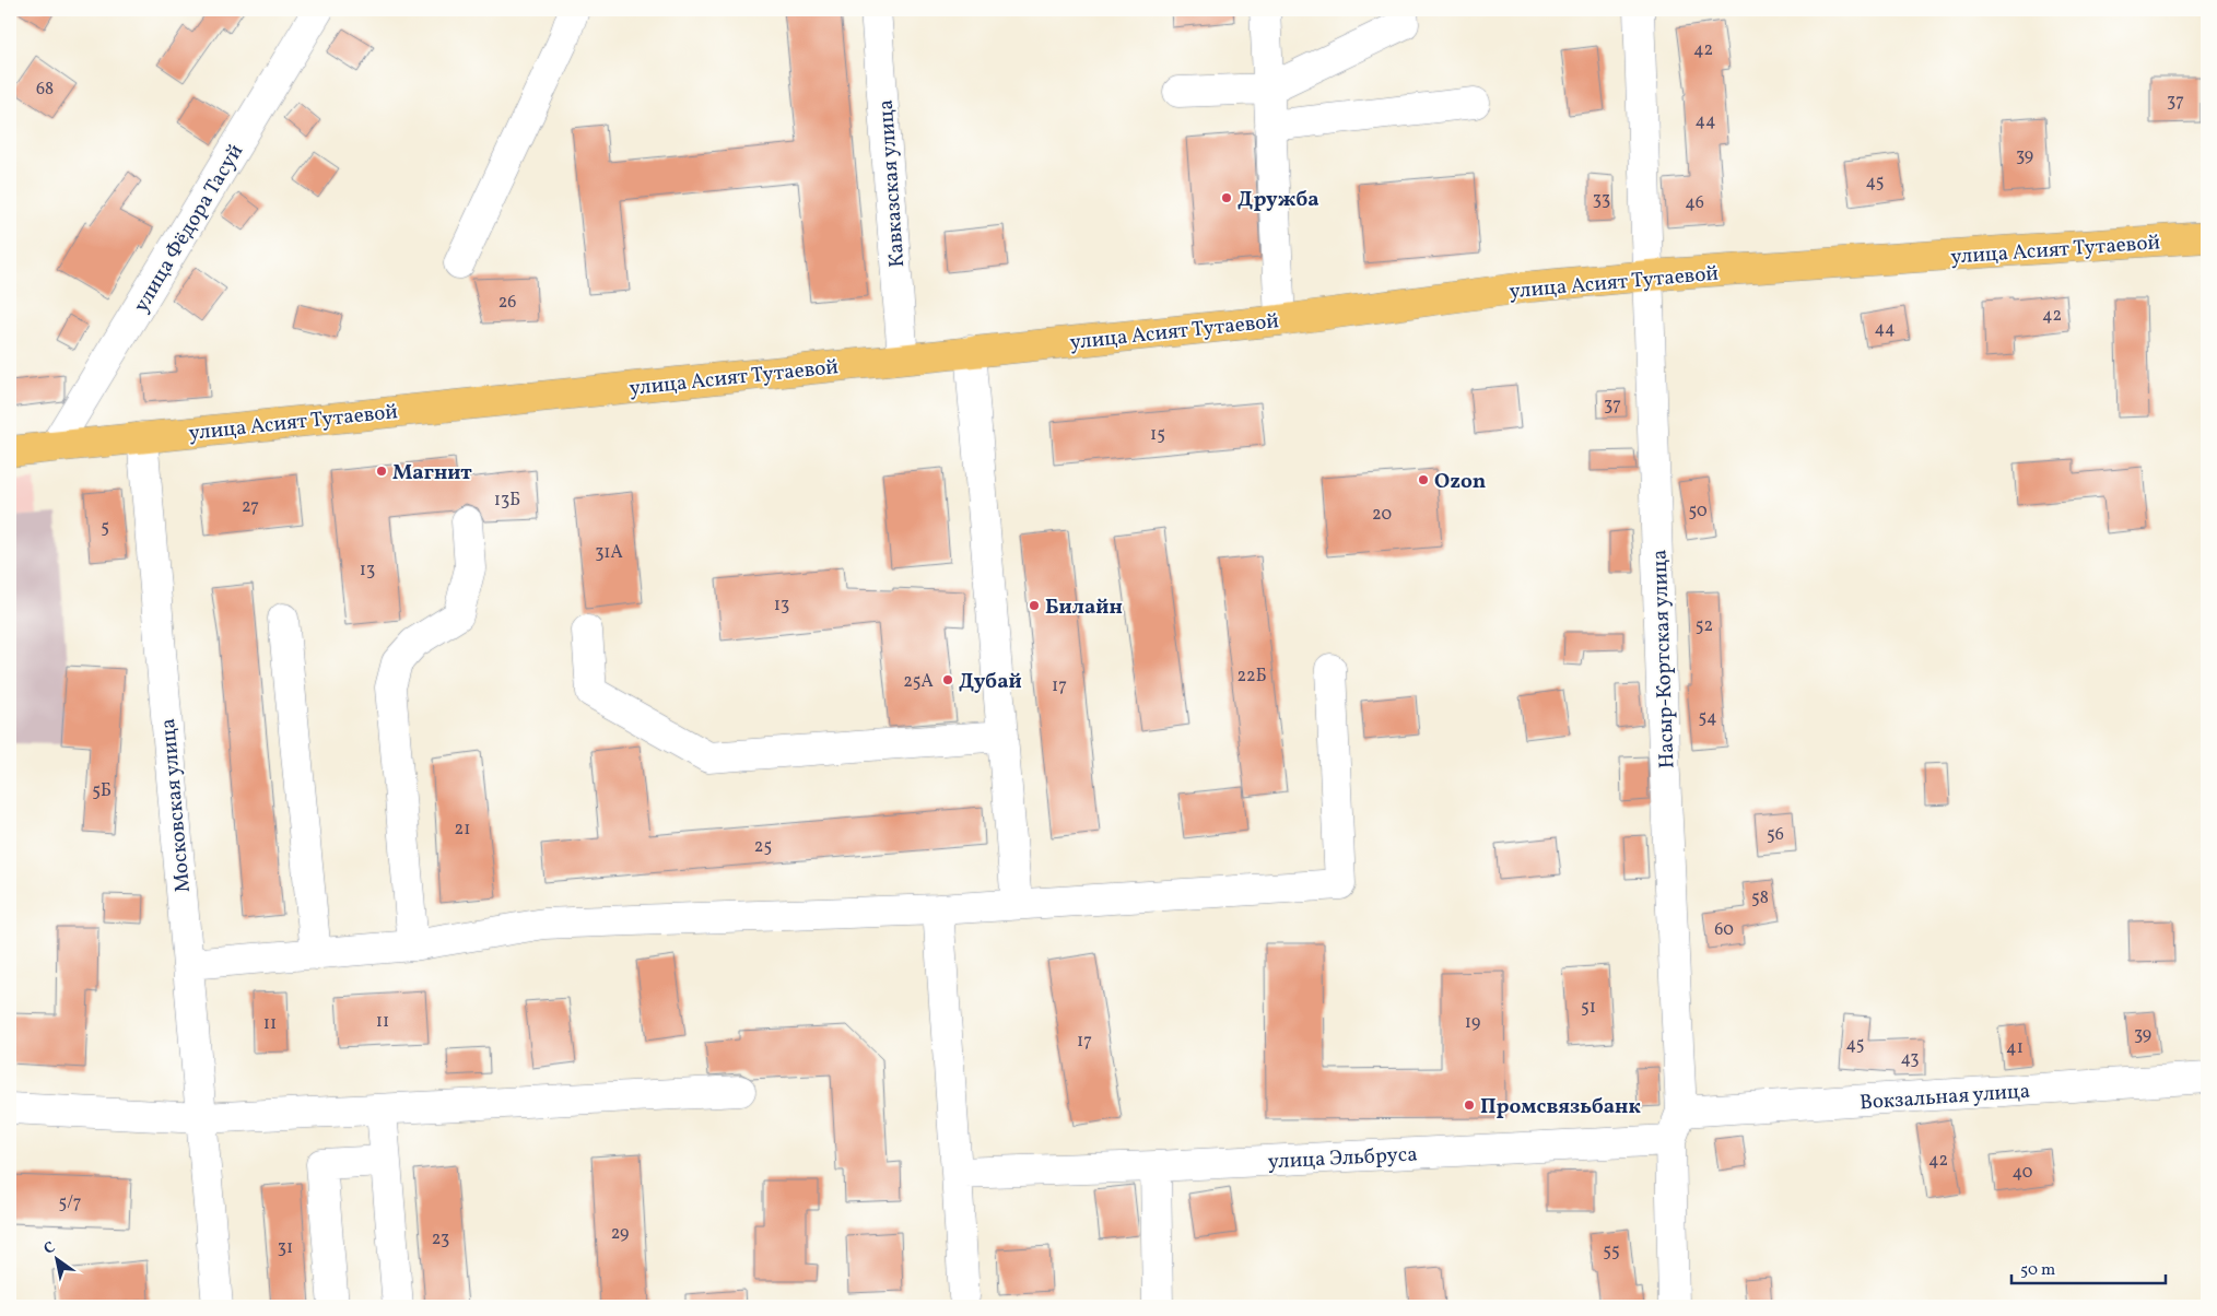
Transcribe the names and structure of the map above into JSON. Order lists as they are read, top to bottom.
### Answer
{
  "streets": {
    "main road": ["улица Асият Тутаевой"],
    "street": [
      "Кавказская улица",
      "улица Фёдора Тасуй",
      "Насыр-Кортская улица",
      "Московская улица",
      "Вокзальная улица",
      "улица Эльбруса"
    ]
  },
  "crossings": [
    ["Кавказская улица", "улица Асият Тутаевой"],
    ["улица Асият Тутаевой", "Насыр-Кортская улица"],
    ["улица Асият Тутаевой", "Московская улица"],
    ["Насыр-Кортская улица", "Вокзальная улица"],
    ["Насыр-Кортская улица", "улица Эльбруса"]
  ],
  "places": [
    "Дружба",
    "Магнит",
    "Ozon",
    "Билайн",
    "Дубай",
    "Промсвязьбанк"
  ],
  "house_numbers": [
    "42",
    "68",
    "37",
    "44",
    "39",
    "45",
    "33",
    "46",
    "26",
    "42",
    "44",
    "37",
    "15",
    "13Б",
    "27",
    "50",
    "20",
    "5",
    "31А",
    "13",
    "13",
    "52",
    "22Б",
    "25А",
    "17",
    "54",
    "5Б",
    "21",
    "56",
    "25",
    "58",
    "60",
    "51",
    "11",
    "19",
    "11",
    "39",
    "17",
    "45",
    "41",
    "43",
    "42",
    "40",
    "5/7",
    "29",
    "23",
    "31",
    "55"
  ],
  "scale_bar": "50 m",
  "north": "top left"
}
